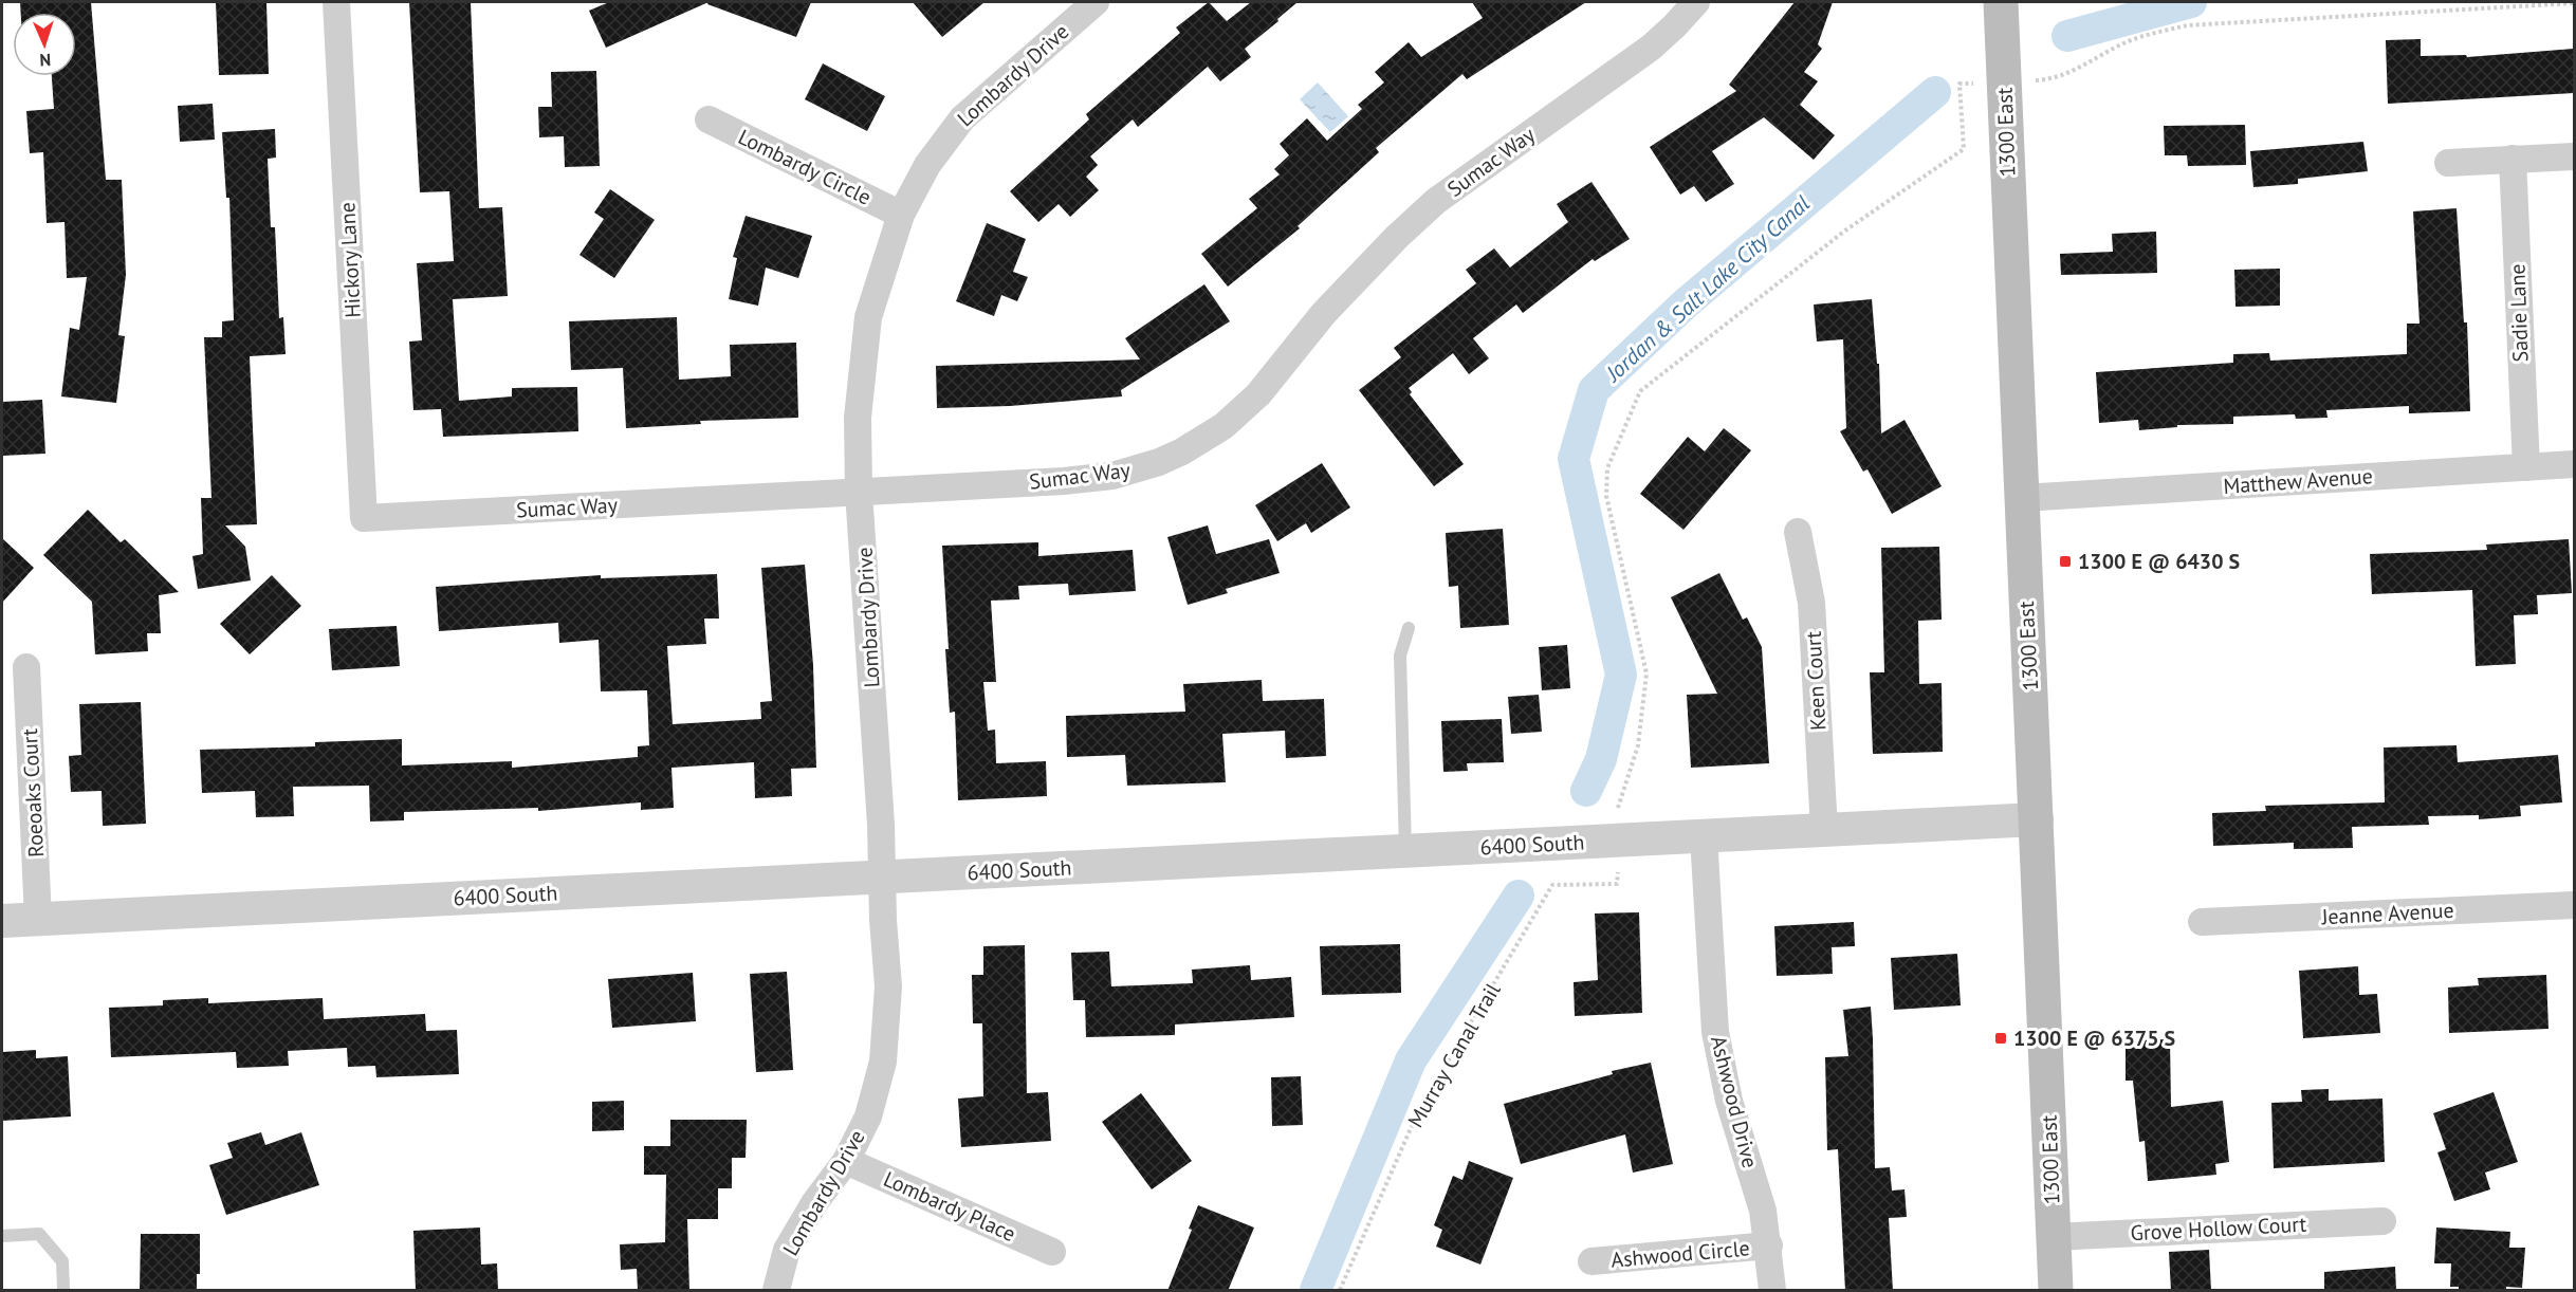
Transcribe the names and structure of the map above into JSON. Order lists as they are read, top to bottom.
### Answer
{
  "streets": {
    "main road": ["1300 East"],
    "street": [
      "Lombardy Drive",
      "Sumac Way",
      "Lombardy Circle",
      "Hickory Lane",
      "Sadie Lane",
      "Matthew Avenue",
      "Keen Court",
      "Roeoaks Court",
      "6400 South",
      "Jeanne Avenue",
      "Ashwood Drive",
      "Lombardy Place",
      "Grove Hollow Court",
      "Ashwood Circle"
    ],
    "path": ["Murray Canal Trail"]
  },
  "crossings": [
    ["Lombardy Drive", "Sumac Way"],
    ["Lombardy Drive", "Lombardy Circle"],
    ["Lombardy Drive", "6400 South"],
    ["Lombardy Drive", "Lombardy Place"],
    ["1300 East", "Matthew Avenue"],
    ["1300 East", "6400 South"],
    ["1300 East", "Grove Hollow Court"],
    ["Sumac Way", "Hickory Lane"],
    ["Sadie Lane", "Matthew Avenue"],
    ["Keen Court", "6400 South"],
    ["Roeoaks Court", "6400 South"],
    ["6400 South", "Ashwood Drive"],
    ["Ashwood Drive", "Ashwood Circle"]
  ],
  "water": ["Jordan & Salt Lake City Canal"],
  "places": {
    "transit": ["1300 E @ 6430 S", "1300 E @ 6375 S"]
  },
  "north": "bottom"
}
